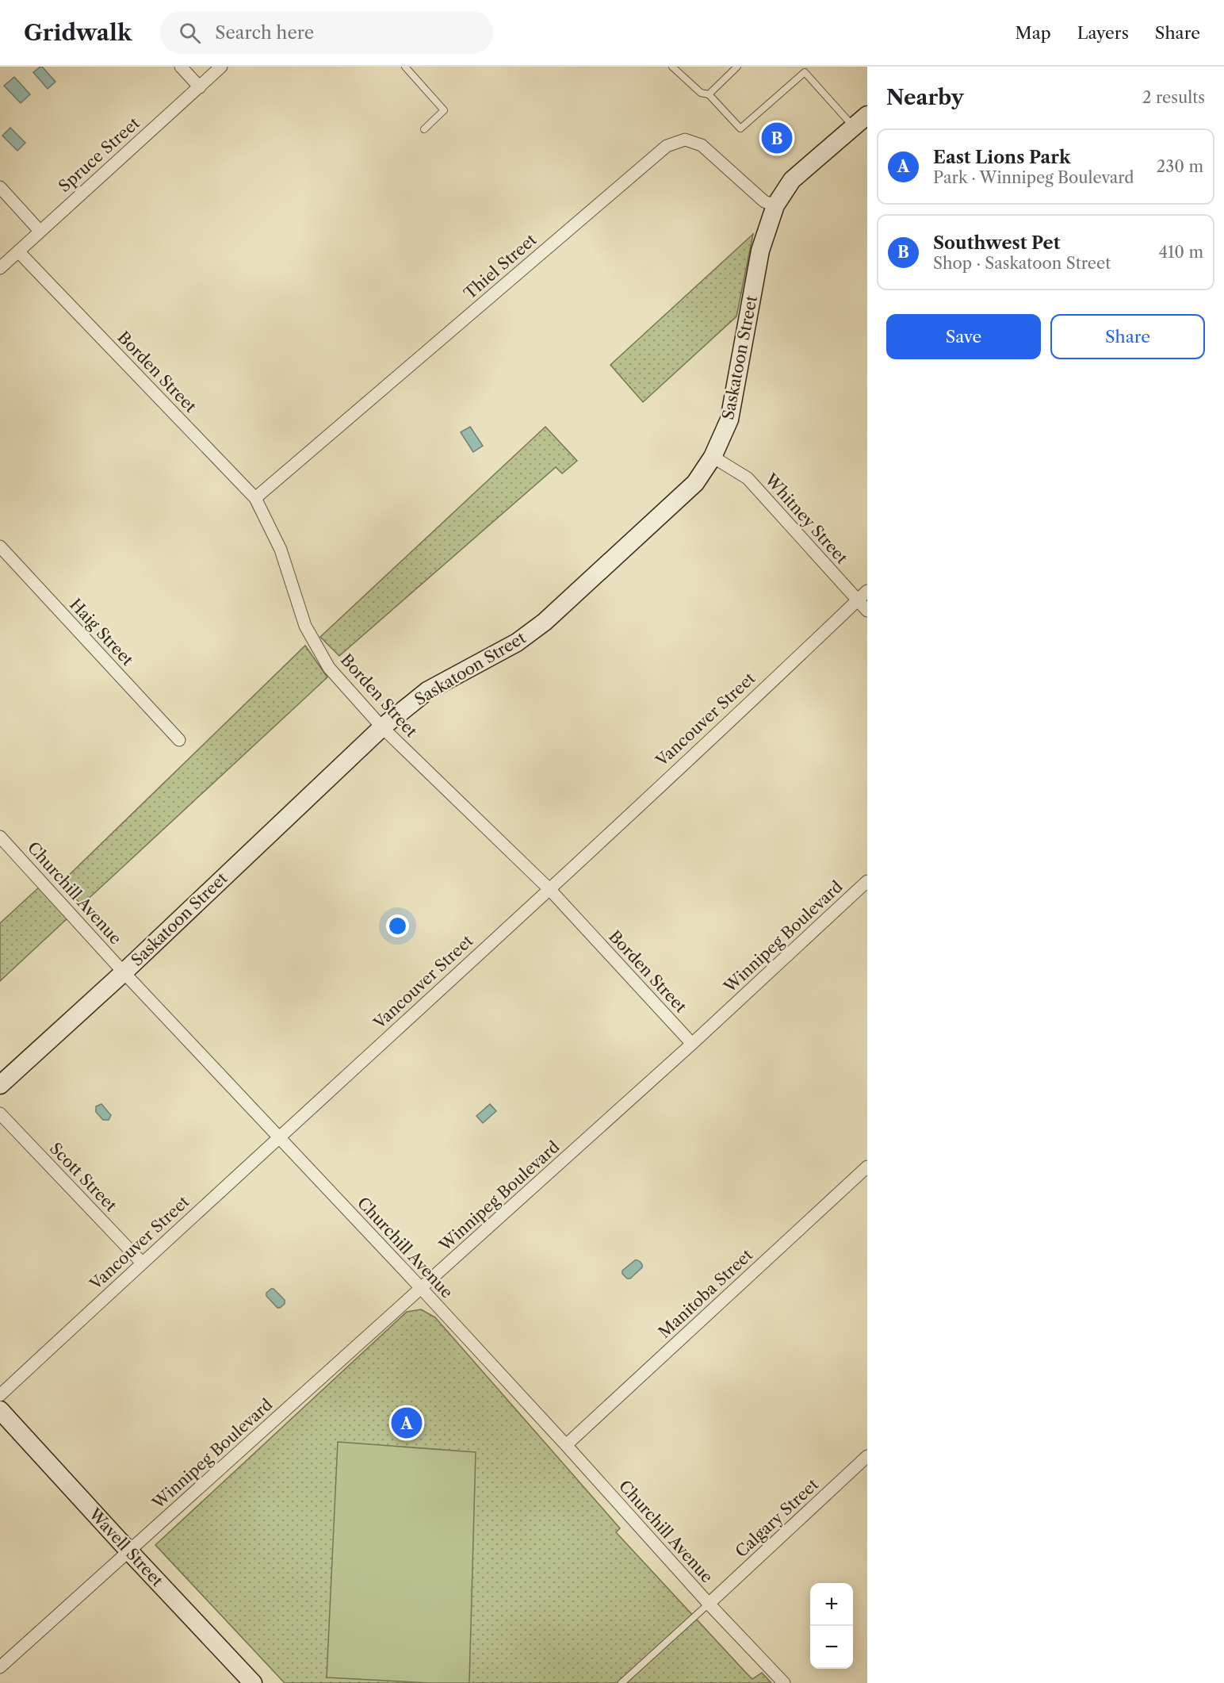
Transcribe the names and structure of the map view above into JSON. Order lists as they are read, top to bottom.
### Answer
{
  "streets": {
    "street": [
      "Spruce Street",
      "Thiel Street",
      "Saskatoon Street",
      "Borden Street",
      "Whitney Street",
      "Haig Street",
      "Vancouver Street",
      "Churchill Avenue",
      "Winnipeg Boulevard",
      "Scott Street",
      "Manitoba Street",
      "Calgary Street",
      "Wavell Street"
    ]
  },
  "crossings": [
    ["Spruce Street", "Borden Street"],
    ["Thiel Street", "Saskatoon Street"],
    ["Thiel Street", "Borden Street"],
    ["Saskatoon Street", "Borden Street"],
    ["Saskatoon Street", "Whitney Street"],
    ["Saskatoon Street", "Churchill Avenue"],
    ["Borden Street", "Vancouver Street"],
    ["Borden Street", "Winnipeg Boulevard"],
    ["Whitney Street", "Vancouver Street"],
    ["Vancouver Street", "Churchill Avenue"],
    ["Vancouver Street", "Scott Street"],
    ["Churchill Avenue", "Winnipeg Boulevard"],
    ["Churchill Avenue", "Manitoba Street"],
    ["Churchill Avenue", "Calgary Street"],
    ["Winnipeg Boulevard", "Wavell Street"]
  ],
  "page": {
    "header": "Gridwalk",
    "search": "Search here",
    "nav": ["Map", "Layers", "Share"],
    "heading": ["Nearby", "2 results"],
    "pins": ["B", "A"],
    "list": [
      {
        "mark": "A",
        "name": "East Lions Park",
        "note": "Park · Winnipeg Boulevard",
        "value": "230 m"
      },
      {
        "mark": "B",
        "name": "Southwest Pet",
        "note": "Shop · Saskatoon Street",
        "value": "410 m"
      }
    ],
    "buttons": ["Save", "Share"],
    "map_buttons": ["+", "−"]
  }
}
